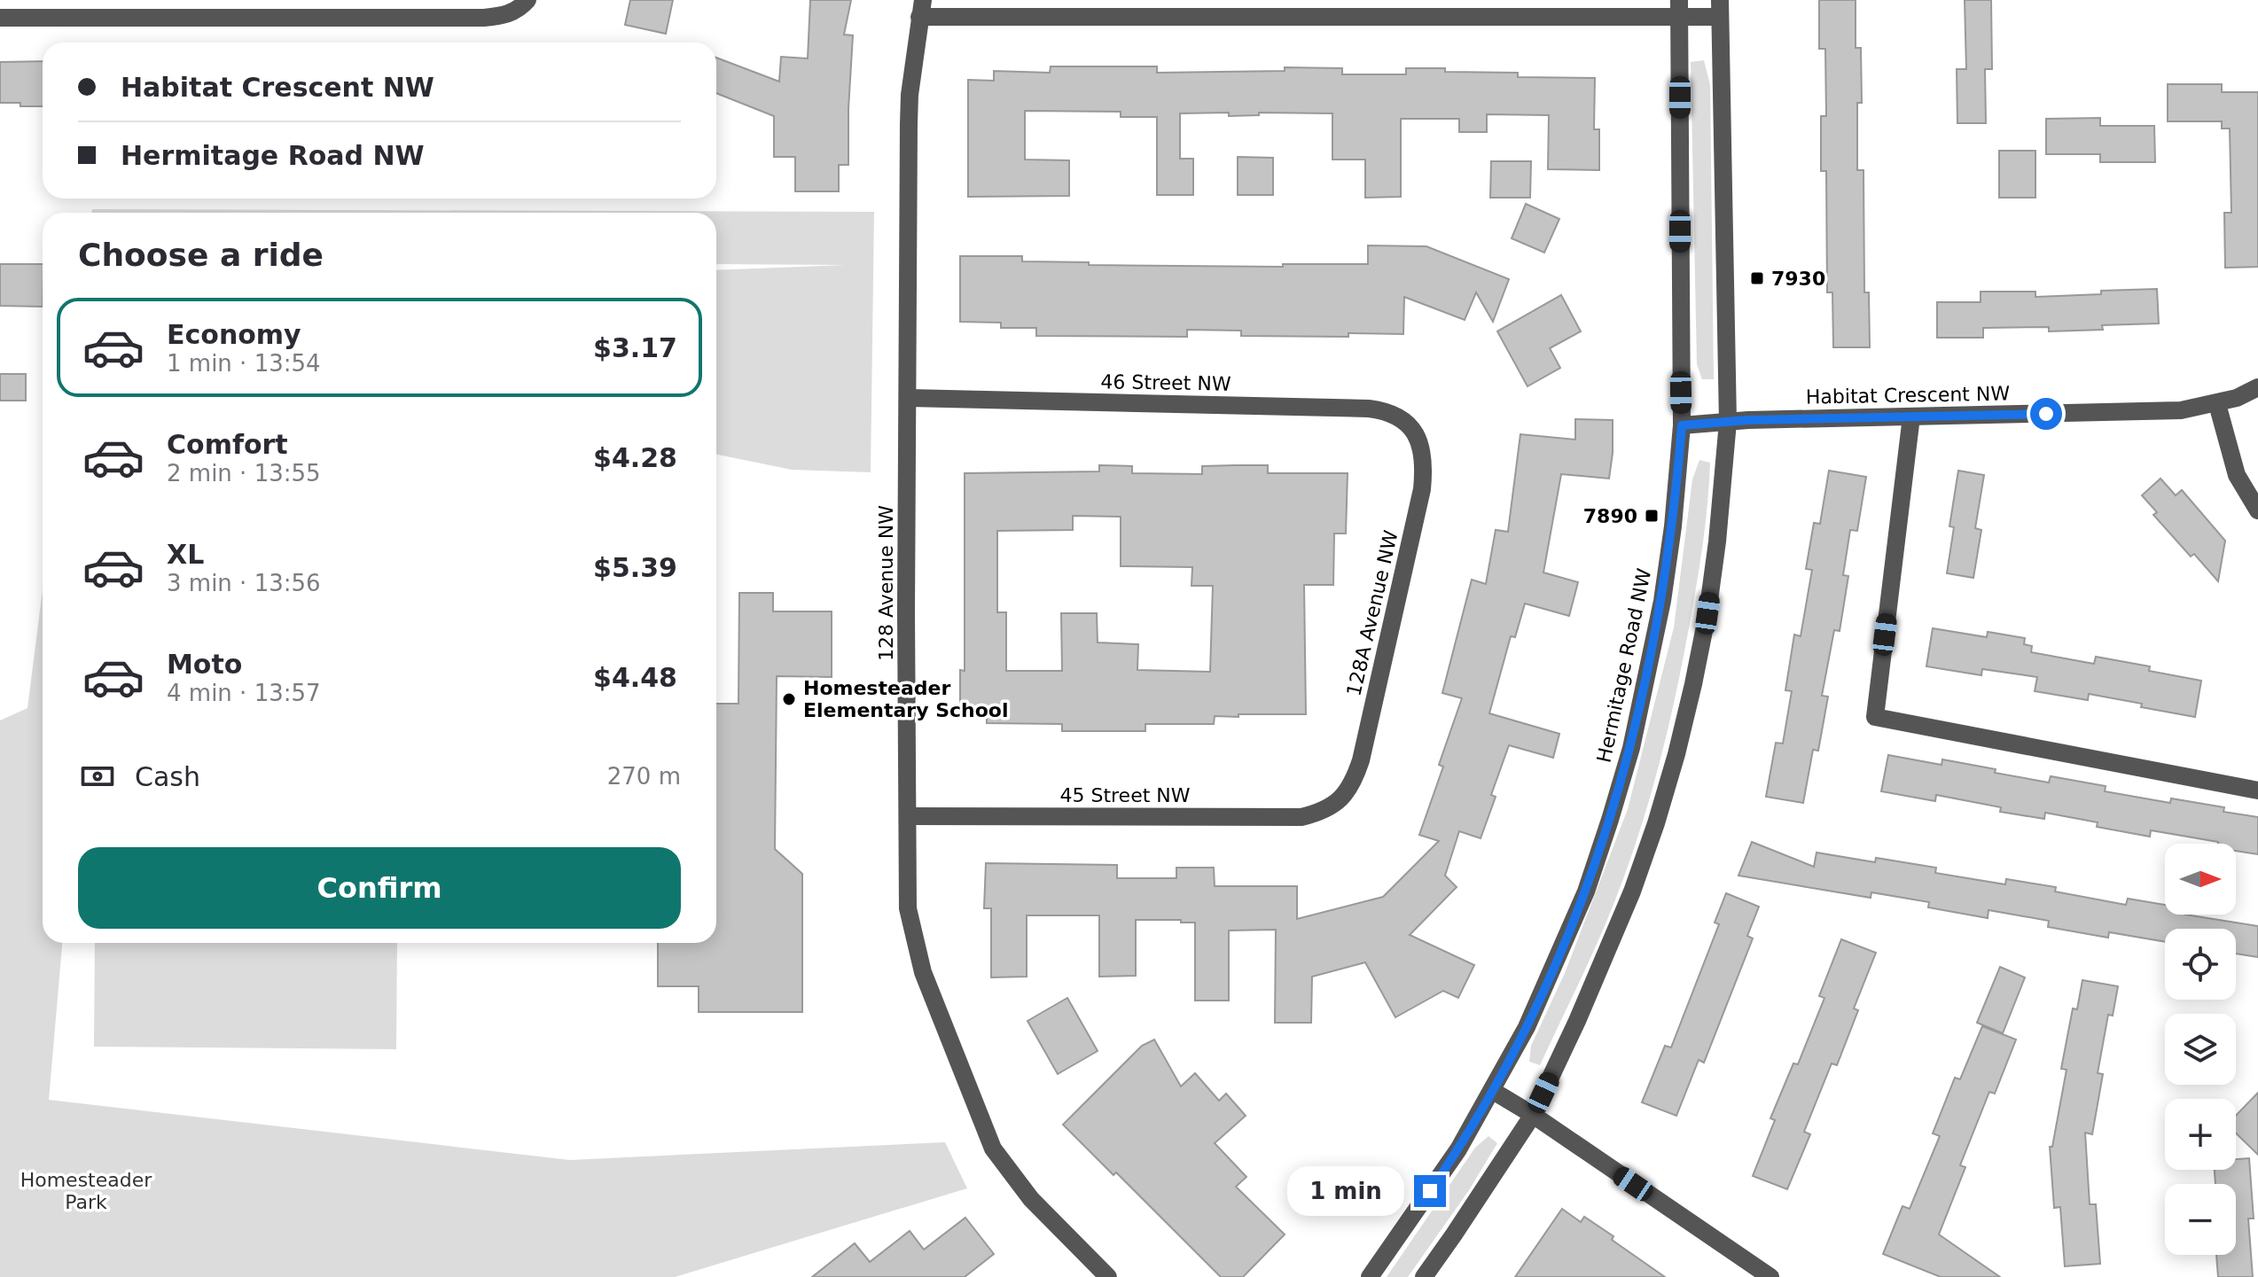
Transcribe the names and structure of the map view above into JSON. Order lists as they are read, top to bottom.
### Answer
{
  "streets": {
    "street": [
      "46 Street NW",
      "Habitat Crescent NW",
      "128 Avenue NW",
      "128A Avenue NW",
      "Hermitage Road NW",
      "45 Street NW"
    ]
  },
  "crossings": [
    ["46 Street NW", "128 Avenue NW"],
    ["46 Street NW", "128A Avenue NW"],
    ["Habitat Crescent NW", "Hermitage Road NW"],
    ["128 Avenue NW", "45 Street NW"],
    ["128A Avenue NW", "45 Street NW"]
  ],
  "parks": ["Homesteader Park"],
  "places": {
    "transit": ["7930", "7890"],
    "other": ["Homesteader Elementary School"]
  },
  "north": "right",
  "page": {
    "banner": ["Habitat Crescent NW", "Hermitage Road NW"],
    "heading": "Choose a ride",
    "list": [
      {
        "name": "Economy",
        "note": "1 min · 13:54",
        "value": "$3.17"
      },
      {
        "name": "Comfort",
        "note": "2 min · 13:55",
        "value": "$4.28"
      },
      {
        "name": "XL",
        "note": "3 min · 13:56",
        "value": "$5.39"
      },
      {
        "name": "Moto",
        "note": "4 min · 13:57",
        "value": "$4.48"
      }
    ],
    "pay": ["Cash", "270 m"],
    "buttons": "Confirm",
    "map_buttons": ["+", "−"],
    "bubble": "1 min"
  }
}
